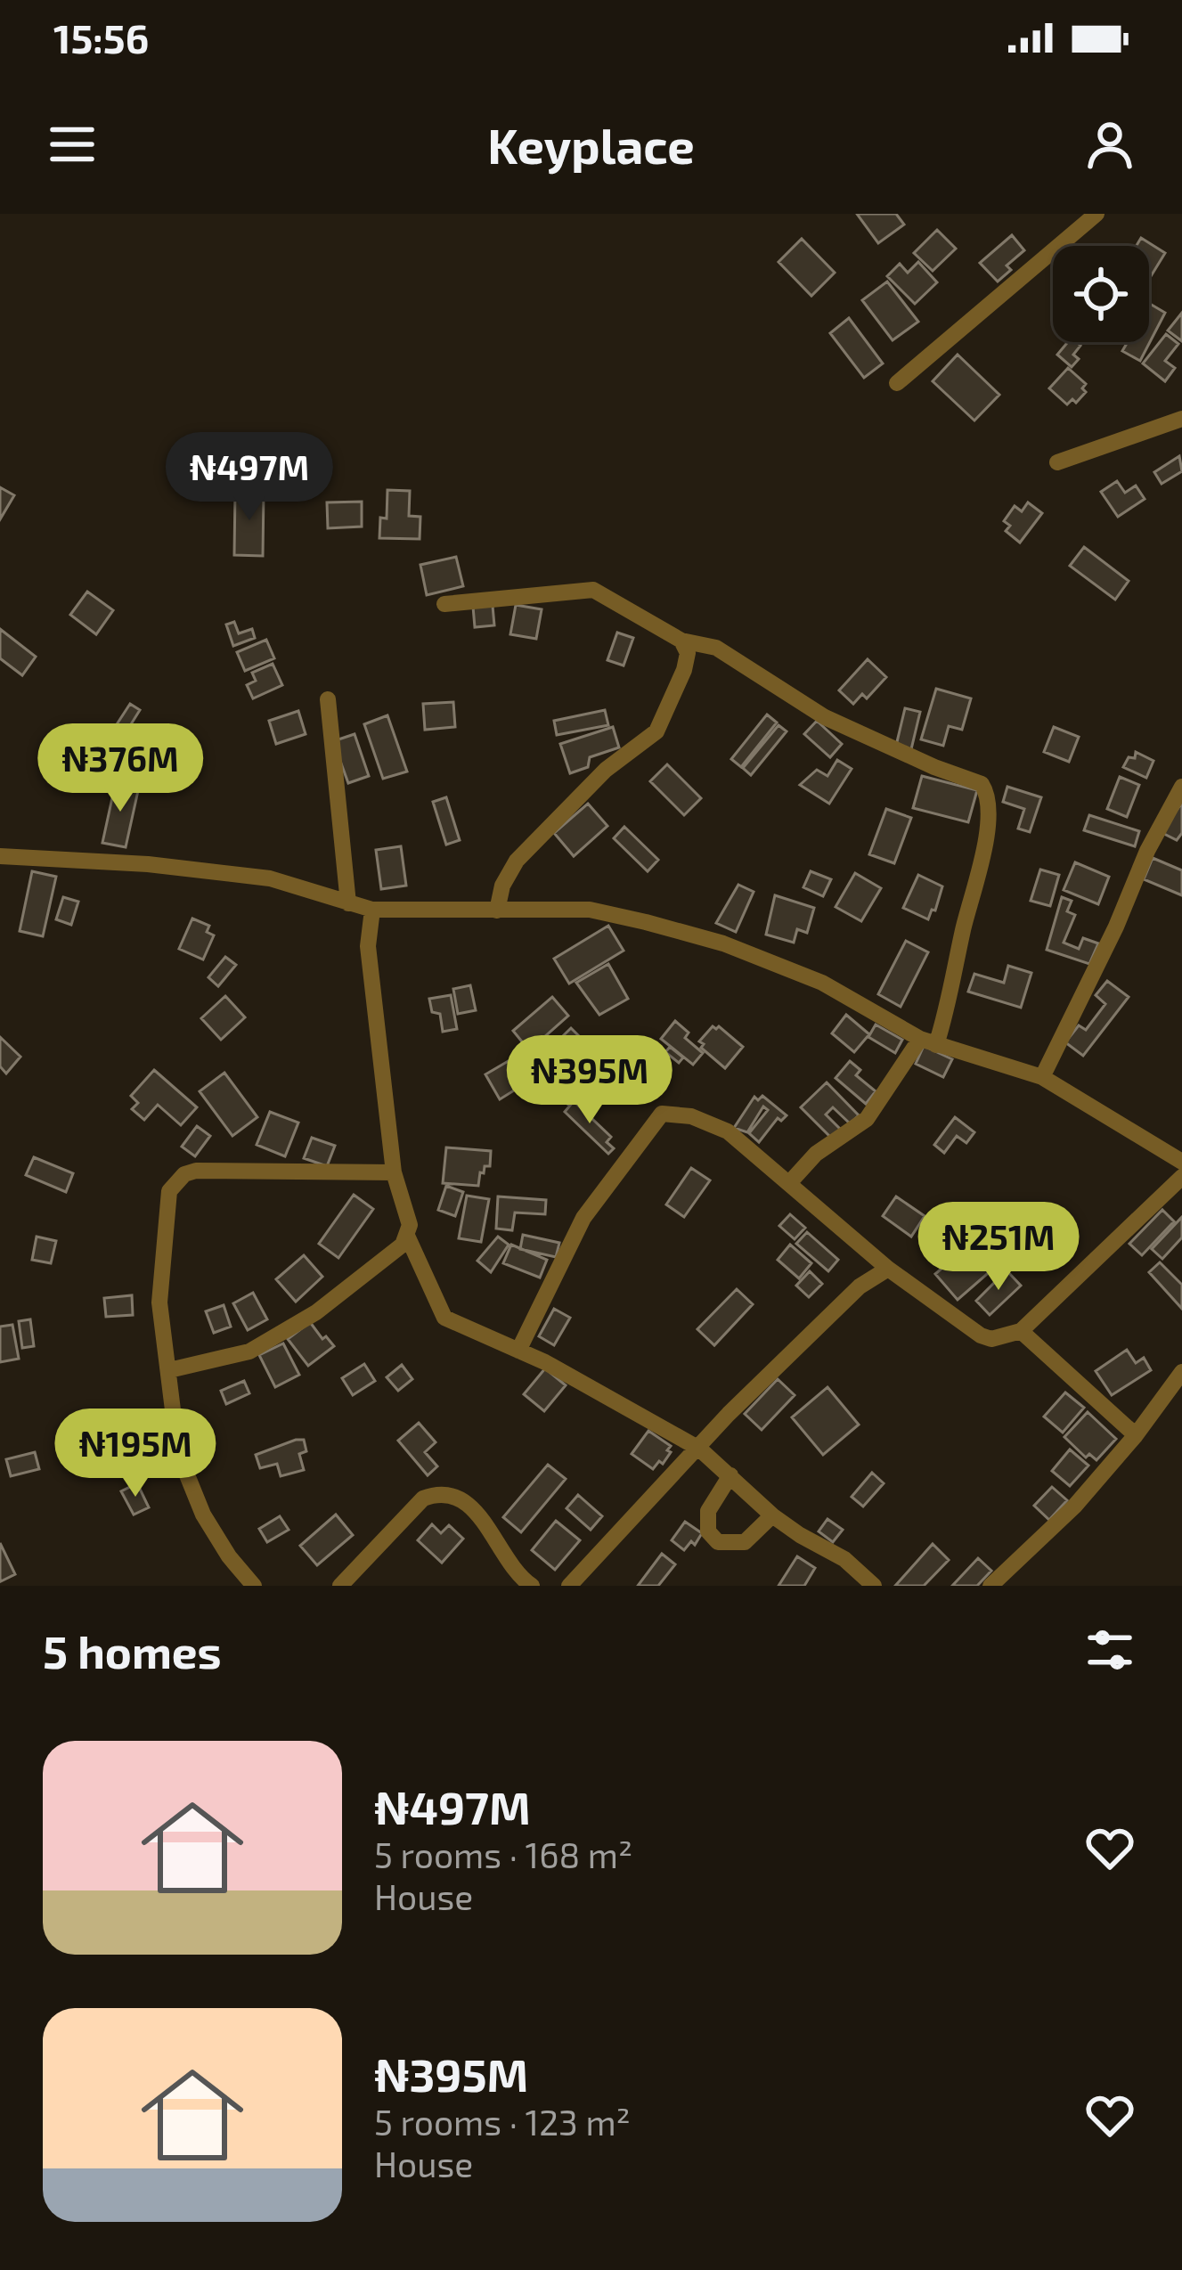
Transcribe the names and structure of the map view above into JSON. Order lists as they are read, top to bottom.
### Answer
{
  "page": {
    "status": "15:56",
    "header": "Keyplace",
    "price": [
      "₦497M",
      "₦376M",
      "₦395M",
      "₦251M",
      "₦195M"
    ],
    "heading": "5 homes",
    "list": [
      {
        "name": "₦497M",
        "note": "5 rooms · 168 m² · House"
      },
      {
        "name": "₦395M",
        "note": "5 rooms · 123 m² · House"
      }
    ]
  }
}
